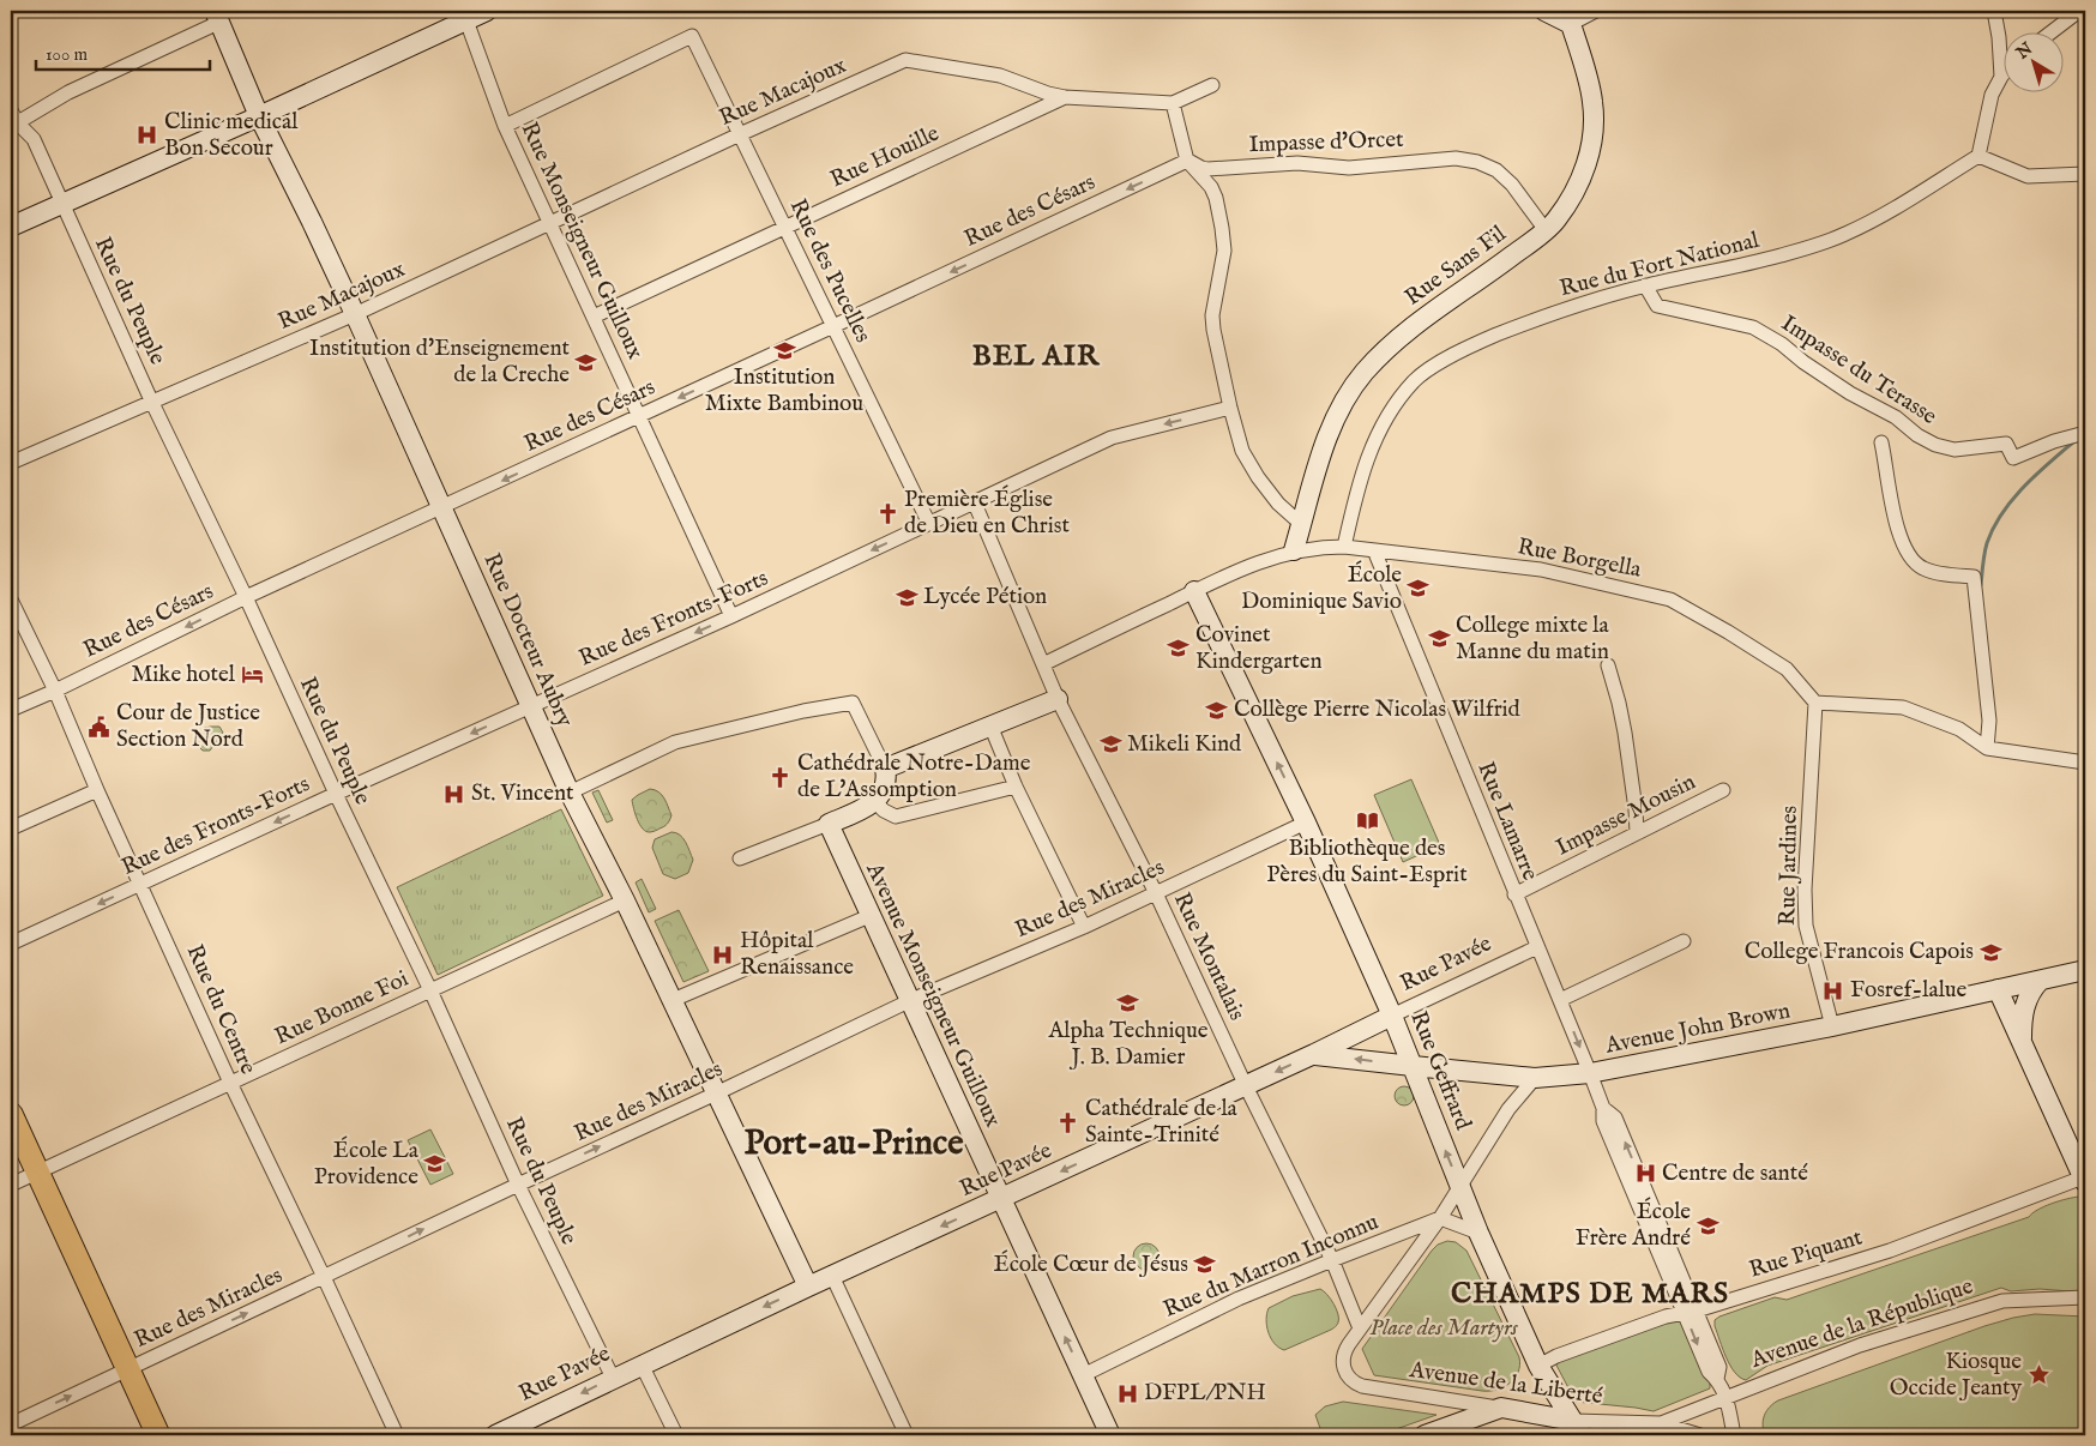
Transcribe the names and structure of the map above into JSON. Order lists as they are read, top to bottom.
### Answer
{
  "streets": {
    "street": [
      "Rue Macajoux",
      "Impasse d'Orcet",
      "Rue Houille",
      "Rue des Césars",
      "Rue Monseigneur Guilloux",
      "Rue du Fort National",
      "Rue Sans Fil",
      "Rue des Pucelles",
      "Rue du Peuple",
      "Impasse du Terasse",
      "Rue Borgella",
      "Rue des Fronts-Forts",
      "Rue Docteur Aubry",
      "Impasse Mousin",
      "Rue Lamarre",
      "Rue Jardines",
      "Rue des Miracles",
      "Rue Montalais",
      "Rue Pavée",
      "Avenue Monseigneur Guilloux",
      "Rue Bonne Foi",
      "Rue du Centre",
      "Avenue John Brown",
      "Rue Geffrard",
      "Rue Piquant",
      "Rue du Marron Inconnu",
      "Avenue de la République",
      "Avenue de la Liberté"
    ]
  },
  "crossings": [
    ["Rue Macajoux", "Rue Houille"],
    ["Rue Macajoux", "Rue Monseigneur Guilloux"],
    ["Rue Macajoux", "Rue des Pucelles"],
    ["Rue Macajoux", "Rue du Peuple"],
    ["Rue Macajoux", "Rue Docteur Aubry"],
    ["Impasse d'Orcet", "Rue des Césars"],
    ["Impasse d'Orcet", "Rue Sans Fil"],
    ["Rue Houille", "Rue Monseigneur Guilloux"],
    ["Rue Houille", "Rue des Pucelles"],
    ["Rue des Césars", "Rue Monseigneur Guilloux"],
    ["Rue des Césars", "Rue des Pucelles"],
    ["Rue des Césars", "Rue du Peuple"],
    ["Rue des Césars", "Rue Docteur Aubry"],
    ["Rue des Césars", "Rue du Centre"],
    ["Rue Monseigneur Guilloux", "Rue des Pucelles"],
    ["Rue Monseigneur Guilloux", "Rue des Fronts-Forts"],
    ["Rue du Fort National", "Impasse du Terasse"],
    ["Rue du Fort National", "Rue Borgella"],
    ["Rue Sans Fil", "Rue Borgella"],
    ["Rue des Pucelles", "Rue des Fronts-Forts"],
    ["Rue du Peuple", "Rue des Fronts-Forts"],
    ["Rue du Peuple", "Rue des Miracles"],
    ["Rue du Peuple", "Rue Pavée"],
    ["Rue du Peuple", "Rue Bonne Foi"],
    ["Rue Borgella", "Rue Lamarre"],
    ["Rue Borgella", "Rue Jardines"],
    ["Rue Borgella", "Rue Montalais"],
    ["Rue Borgella", "Rue Geffrard"],
    ["Rue des Fronts-Forts", "Rue Docteur Aubry"],
    ["Rue des Fronts-Forts", "Rue Montalais"],
    ["Rue des Fronts-Forts", "Rue du Centre"],
    ["Rue Docteur Aubry", "Rue des Miracles"],
    ["Rue Docteur Aubry", "Rue Pavée"],
    ["Rue Docteur Aubry", "Rue Bonne Foi"],
    ["Impasse Mousin", "Rue Lamarre"],
    ["Rue Lamarre", "Rue Pavée"],
    ["Rue Lamarre", "Avenue John Brown"],
    ["Rue Lamarre", "Rue Piquant"],
    ["Rue Lamarre", "Avenue de la République"],
    ["Rue Jardines", "Avenue John Brown"],
    ["Rue des Miracles", "Rue Montalais"],
    ["Rue des Miracles", "Avenue Monseigneur Guilloux"],
    ["Rue des Miracles", "Rue du Centre"],
    ["Rue des Miracles", "Rue Geffrard"],
    ["Rue Montalais", "Rue Pavée"],
    ["Rue Montalais", "Rue du Marron Inconnu"],
    ["Rue Montalais", "Avenue de la Liberté"],
    ["Rue Pavée", "Avenue Monseigneur Guilloux"],
    ["Rue Pavée", "Avenue John Brown"],
    ["Rue Pavée", "Rue Geffrard"],
    ["Avenue Monseigneur Guilloux", "Rue du Marron Inconnu"],
    ["Rue Bonne Foi", "Rue du Centre"],
    ["Avenue John Brown", "Rue Geffrard"],
    ["Rue Geffrard", "Rue Piquant"],
    ["Rue Geffrard", "Avenue de la Liberté"],
    ["Avenue de la République", "Avenue de la Liberté"]
  ],
  "one_way": [
    "Rue des Césars",
    "Rue des Fronts-Forts",
    "Rue des Miracles",
    "Rue Pavée",
    "Rue Geffrard"
  ],
  "districts": ["BEL AIR", "Port-au-Prince", "CHAMPS DE MARS"],
  "parks": ["Place des Martyrs"],
  "places": {
    "hospital": [
      "Clinic medical Bon Secour",
      "St. Vincent",
      "Hôpital Renaissance",
      "Fosref-lalue",
      "Centre de santé",
      "DFPL/PNH"
    ],
    "school or university": [
      "Institution Mixte Bambinou",
      "Institution d'Enseignement de la Creche",
      "École Dominique Savio",
      "Lycée Pétion",
      "College mixte la Manne du matin",
      "Covinet Kindergarten",
      "Collège Pierre Nicolas Wilfrid",
      "Mikeli Kind",
      "College Francois Capois",
      "Alpha Technique J. B. Damier",
      "École La Providence",
      "École Frère André",
      "École Cœur de Jésus"
    ],
    "church": ["Première Église de Dieu en Christ", "Cathédrale Notre-Dame de L'Assomption", "Cathédrale de la Sainte-Trinité"],
    "hotel": ["Mike hotel"],
    "public building": ["Cour de Justice Section Nord"],
    "library": ["Bibliothèque des Pères du Saint-Esprit"],
    "place": ["Kiosque Occide Jeanty"]
  },
  "scale_bar": "100 m",
  "north": "top left"
}
